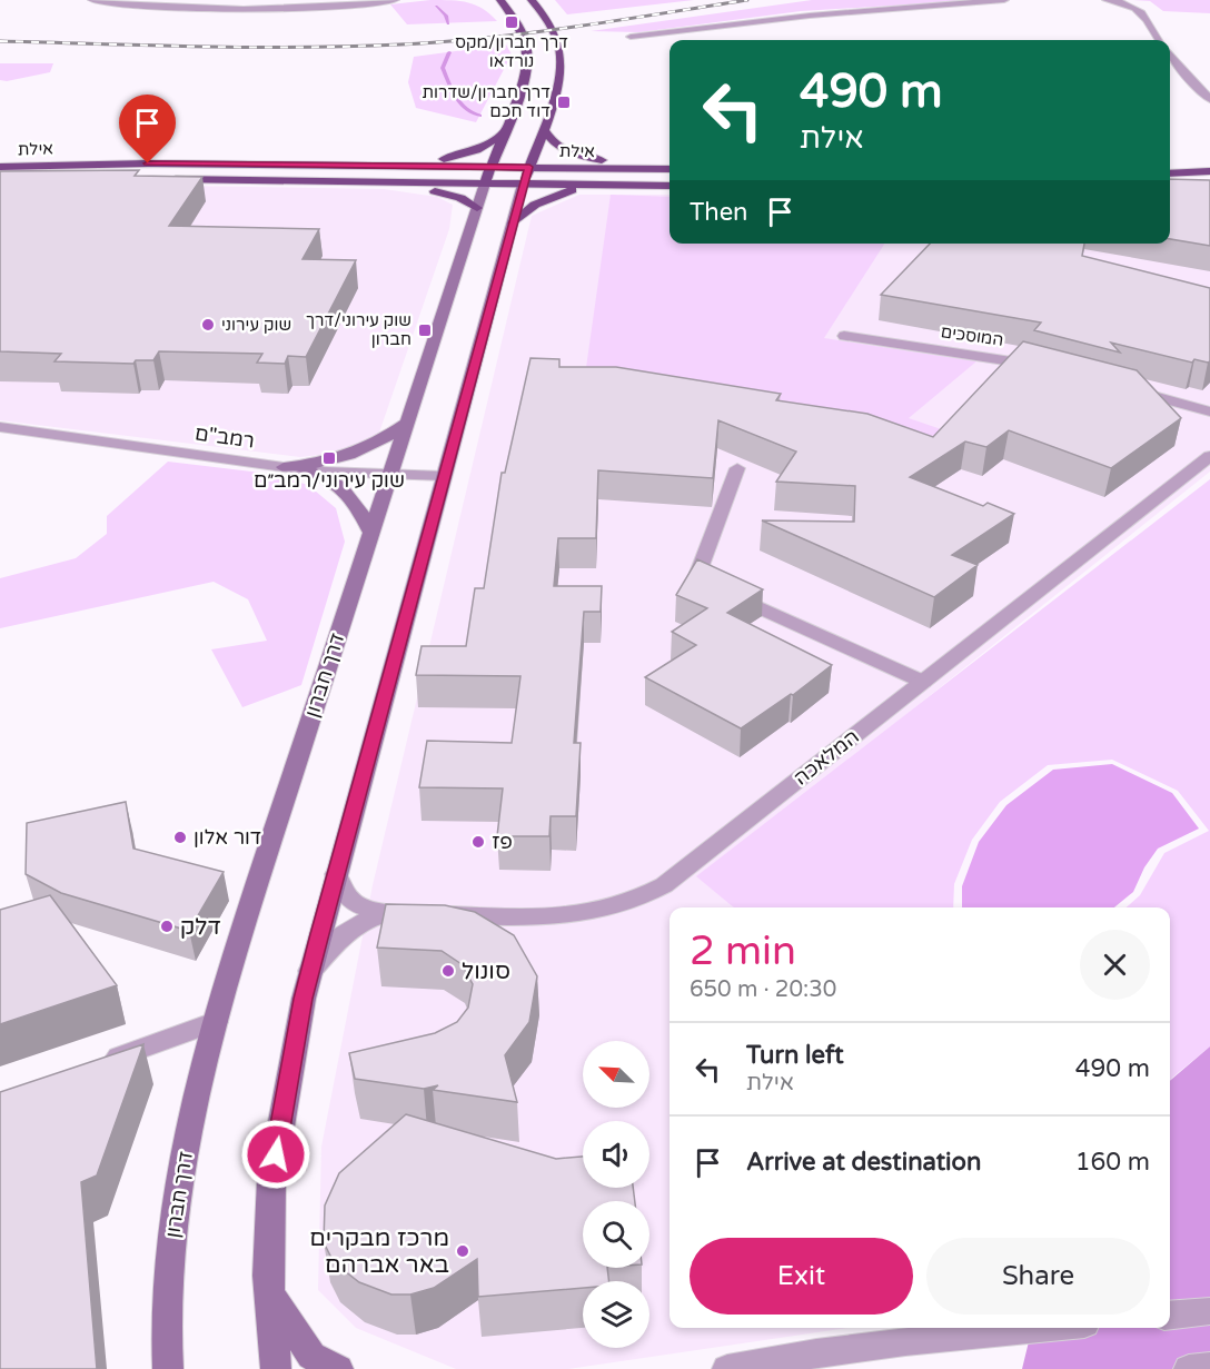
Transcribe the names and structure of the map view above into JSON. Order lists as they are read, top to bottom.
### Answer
{
  "streets": {
    "highway": ["אילת", "דרך חברון"],
    "street": ["המוסכים", "רמב\"ם", "המלאכה"]
  },
  "crossings": [
    ["אילת", "דרך חברון"],
    ["רמב\"ם", "דרך חברון"]
  ],
  "places": {
    "transit": [
      "דרך חברון/מקס נורדאו",
      "דרך חברון/שדרות דוד חכם",
      "שוק עירוני/דרך חברון",
      "שוק עירוני/רמב״ם"
    ],
    "other": [
      "שוק עירוני",
      "דור אלון",
      "פז",
      "דלק",
      "סונול",
      "מרכז מבקרים באר אברהם"
    ]
  },
  "north": "top left",
  "page": {
    "turn": ["490 m", "אילת"],
    "then": "Then",
    "heading": ["2 min", "650 m · 20:30"],
    "list": [
      {
        "name": "Turn left",
        "note": "אילת",
        "value": "490 m"
      },
      {
        "name": "Arrive at destination",
        "value": "160 m"
      }
    ],
    "buttons": ["Exit", "Share"]
  }
}
